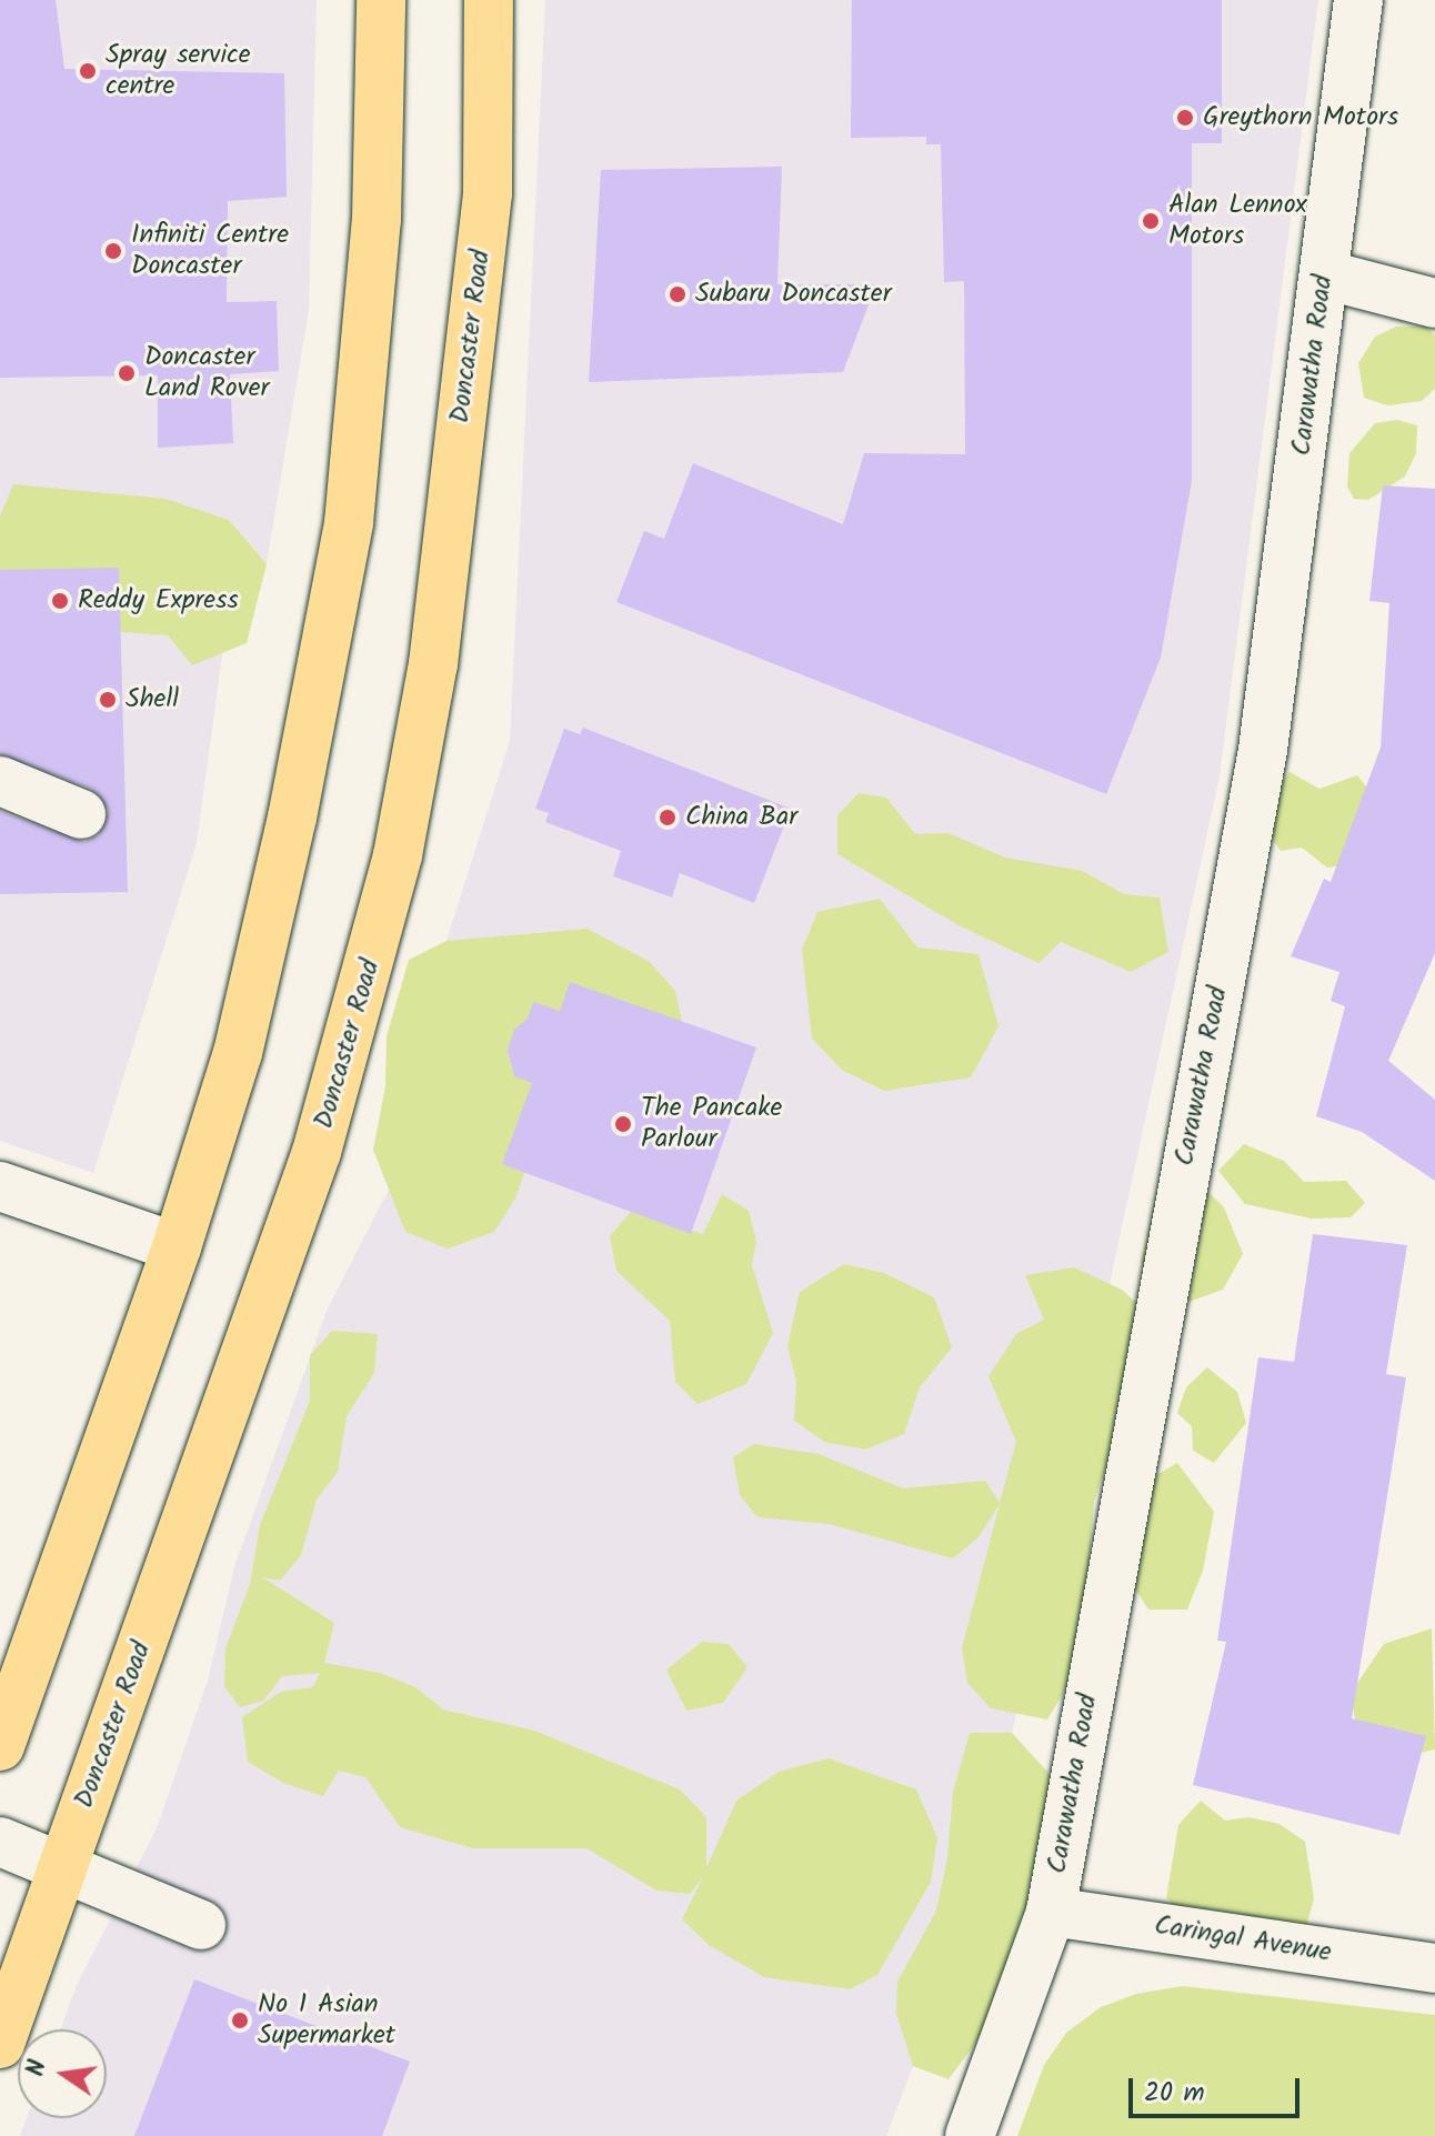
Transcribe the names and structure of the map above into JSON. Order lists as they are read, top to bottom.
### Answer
{
  "streets": {
    "main road": ["Doncaster Road"],
    "street": ["Carawatha Road", "Caringal Avenue"]
  },
  "crossings": [
    ["Carawatha Road", "Caringal Avenue"]
  ],
  "places": [
    "Spray service centre",
    "Greythorn Motors",
    "Alan Lennox Motors",
    "Infiniti Centre Doncaster",
    "Subaru Doncaster",
    "Doncaster Land Rover",
    "Reddy Express",
    "Shell",
    "China Bar",
    "The Pancake Parlour",
    "No 1 Asian Supermarket"
  ],
  "scale_bar": "20 m",
  "north": "left"
}
